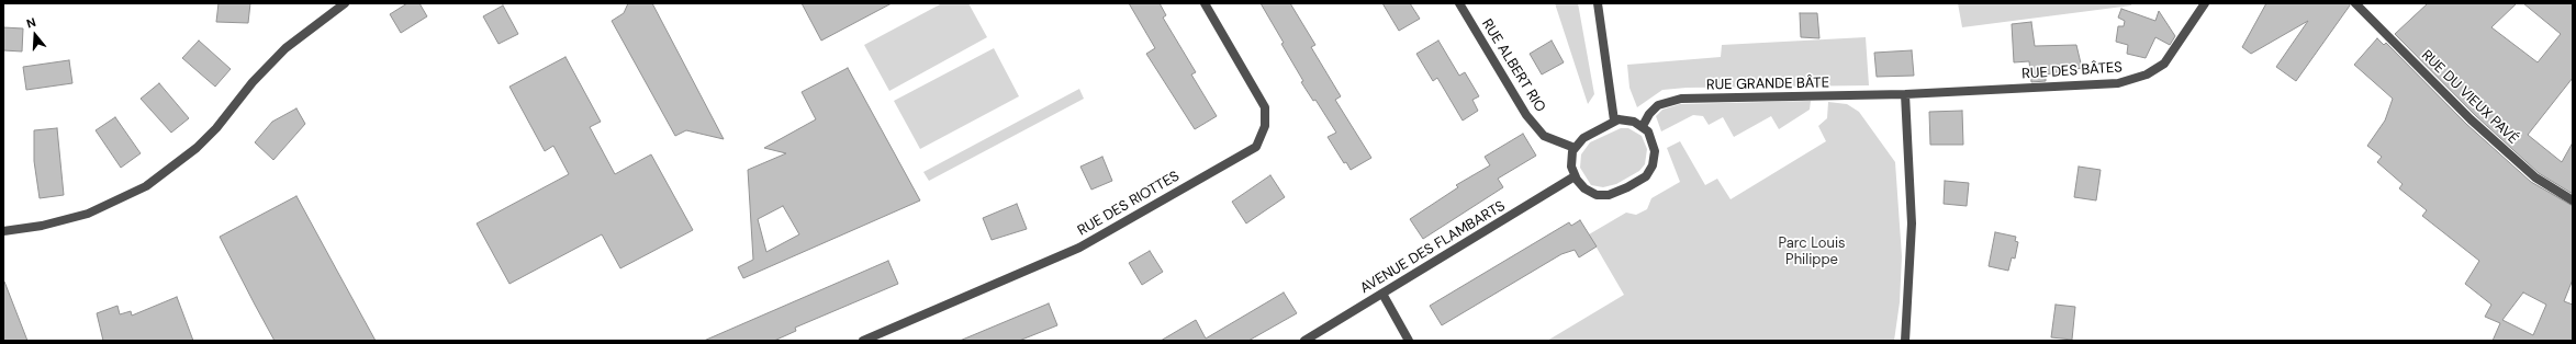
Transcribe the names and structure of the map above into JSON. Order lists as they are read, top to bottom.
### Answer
{
  "streets": {
    "street": [
      "RUE ALBERT RIO",
      "RUE DES BÂTES",
      "RUE GRANDE BÂTE",
      "RUE DU VIEUX PAVÉ",
      "RUE DES RIOTTES",
      "AVENUE DES FLAMBARTS"
    ]
  },
  "crossings": [
    ["RUE ALBERT RIO", "RUE GRANDE BÂTE"],
    ["RUE ALBERT RIO", "AVENUE DES FLAMBARTS"],
    ["RUE DES BÂTES", "RUE GRANDE BÂTE"],
    ["RUE GRANDE BÂTE", "AVENUE DES FLAMBARTS"]
  ],
  "parks": ["Parc Louis Philippe"],
  "north": "top"
}
